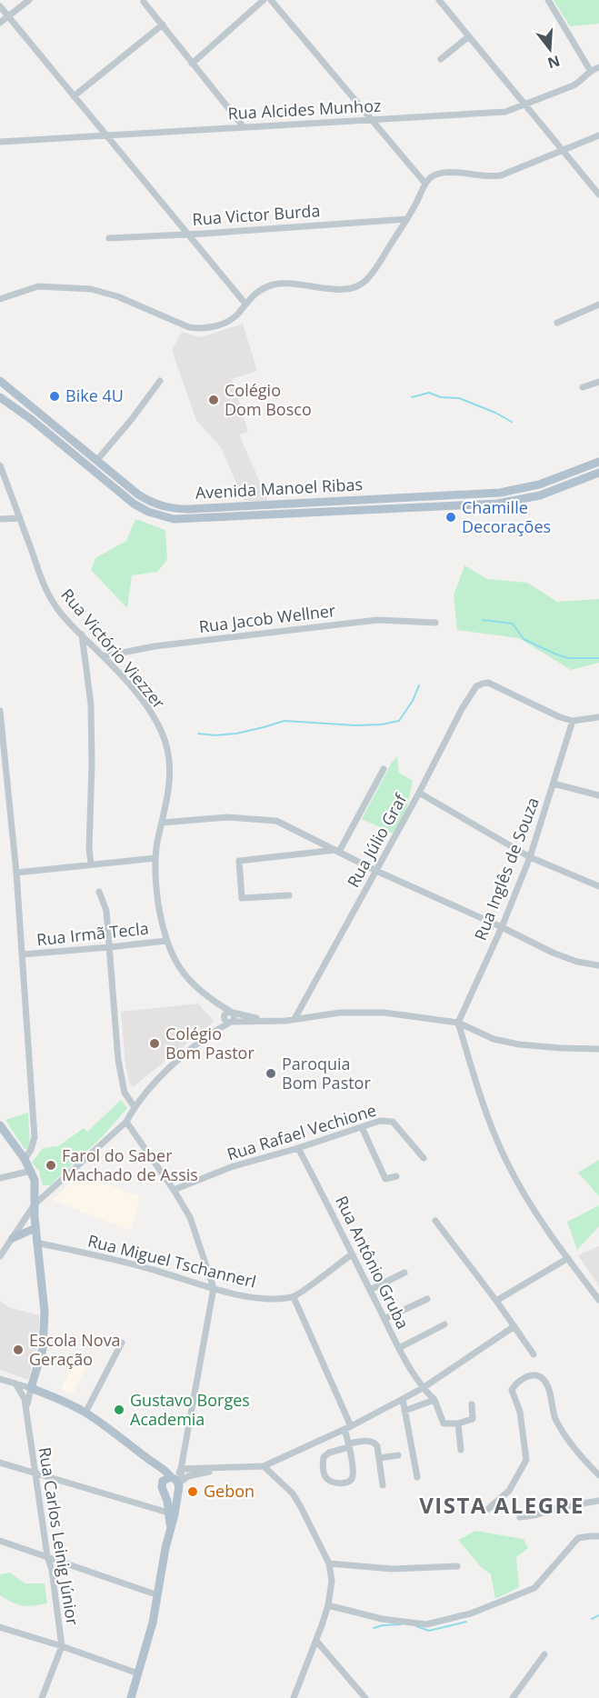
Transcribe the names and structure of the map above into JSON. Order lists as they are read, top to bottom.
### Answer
{
  "streets": {
    "main road": ["Avenida Manoel Ribas"],
    "street": [
      "Rua Alcides Munhoz",
      "Rua Victor Burda",
      "Rua Jacob Wellner",
      "Rua Victório Viezzer",
      "Rua Júlio Graf",
      "Rua Inglês de Souza",
      "Rua Irmã Tecla",
      "Rua Rafael Vechione",
      "Rua Miguel Tschannerl",
      "Rua Antônio Gruba",
      "Rua Carlos Leinig Júnior"
    ]
  },
  "crossings": [
    ["Rua Jacob Wellner", "Rua Victório Viezzer"],
    ["Rua Victório Viezzer", "Rua Júlio Graf"],
    ["Rua Victório Viezzer", "Rua Inglês de Souza"],
    ["Rua Victório Viezzer", "Rua Irmã Tecla"],
    ["Rua Júlio Graf", "Rua Inglês de Souza"],
    ["Rua Rafael Vechione", "Rua Antônio Gruba"]
  ],
  "districts": ["VISTA ALEGRE"],
  "places": [
    "Bike 4U",
    "Colégio Dom Bosco",
    "Chamille Decorações",
    "Colégio Bom Pastor",
    "Paroquia Bom Pastor",
    "Farol do Saber Machado de Assis",
    "Escola Nova Geração",
    "Gustavo Borges Academia",
    "Gebon"
  ],
  "north": "bottom"
}
